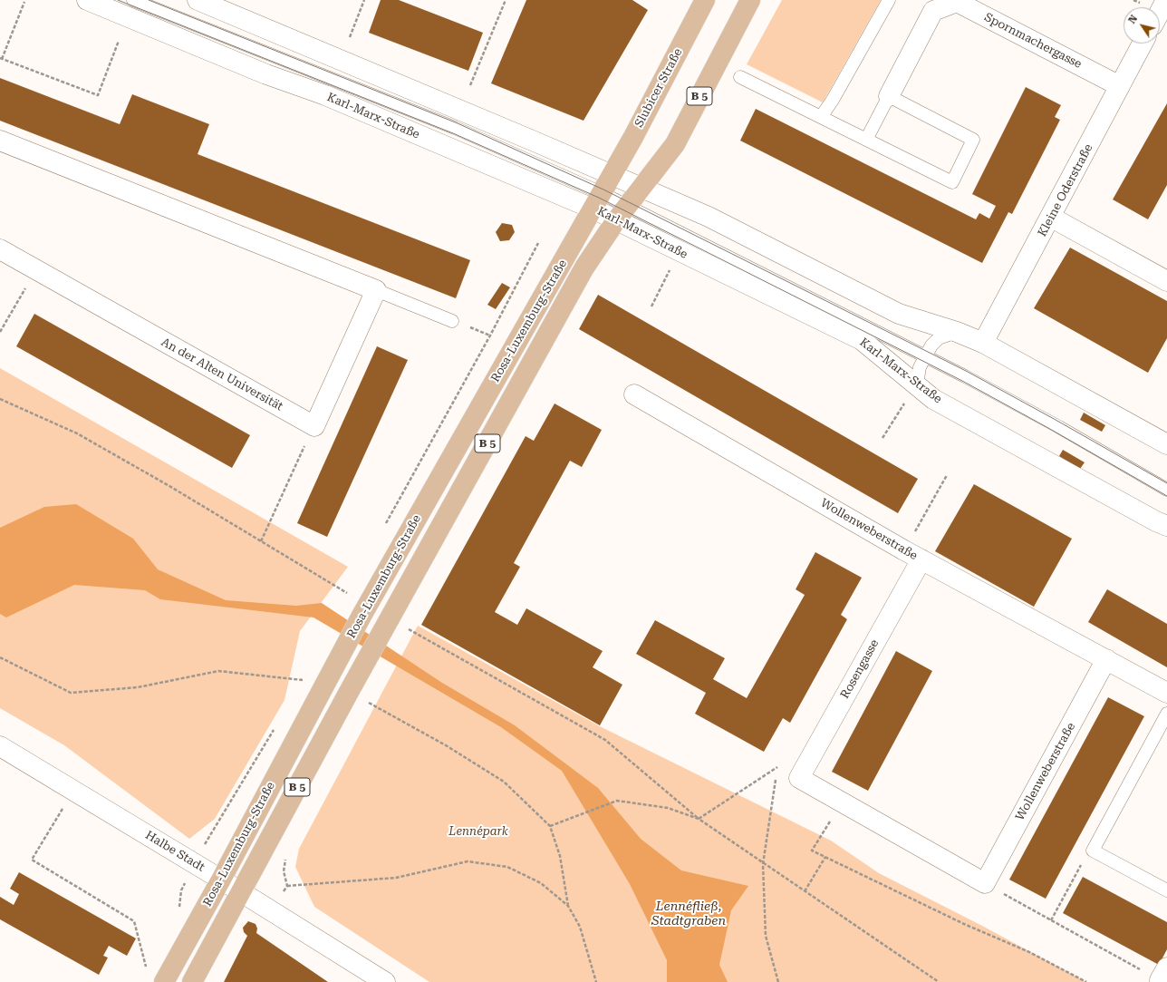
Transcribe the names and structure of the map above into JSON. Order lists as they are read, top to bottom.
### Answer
{
  "streets": {
    "main road": ["Slubicer Straße", "B 5", "Rosa-Luxemburg-Straße"],
    "street": [
      "Spornmachergasse",
      "Karl-Marx-Straße",
      "Kleine Oderstraße",
      "An der Alten Universität",
      "Wollenweberstraße",
      "Rosengasse",
      "Halbe Stadt"
    ]
  },
  "crossings": [
    ["Spornmachergasse", "Kleine Oderstraße"],
    ["Slubicer Straße", "Rosa-Luxemburg-Straße"],
    ["B 5", "Rosa-Luxemburg-Straße"],
    ["Karl-Marx-Straße", "Rosa-Luxemburg-Straße"],
    ["Rosa-Luxemburg-Straße", "Halbe Stadt"],
    ["Wollenweberstraße", "Rosengasse"]
  ],
  "water": ["Lennéfließ, Stadtgraben"],
  "parks": ["Lennépark"],
  "north": "top left"
}
